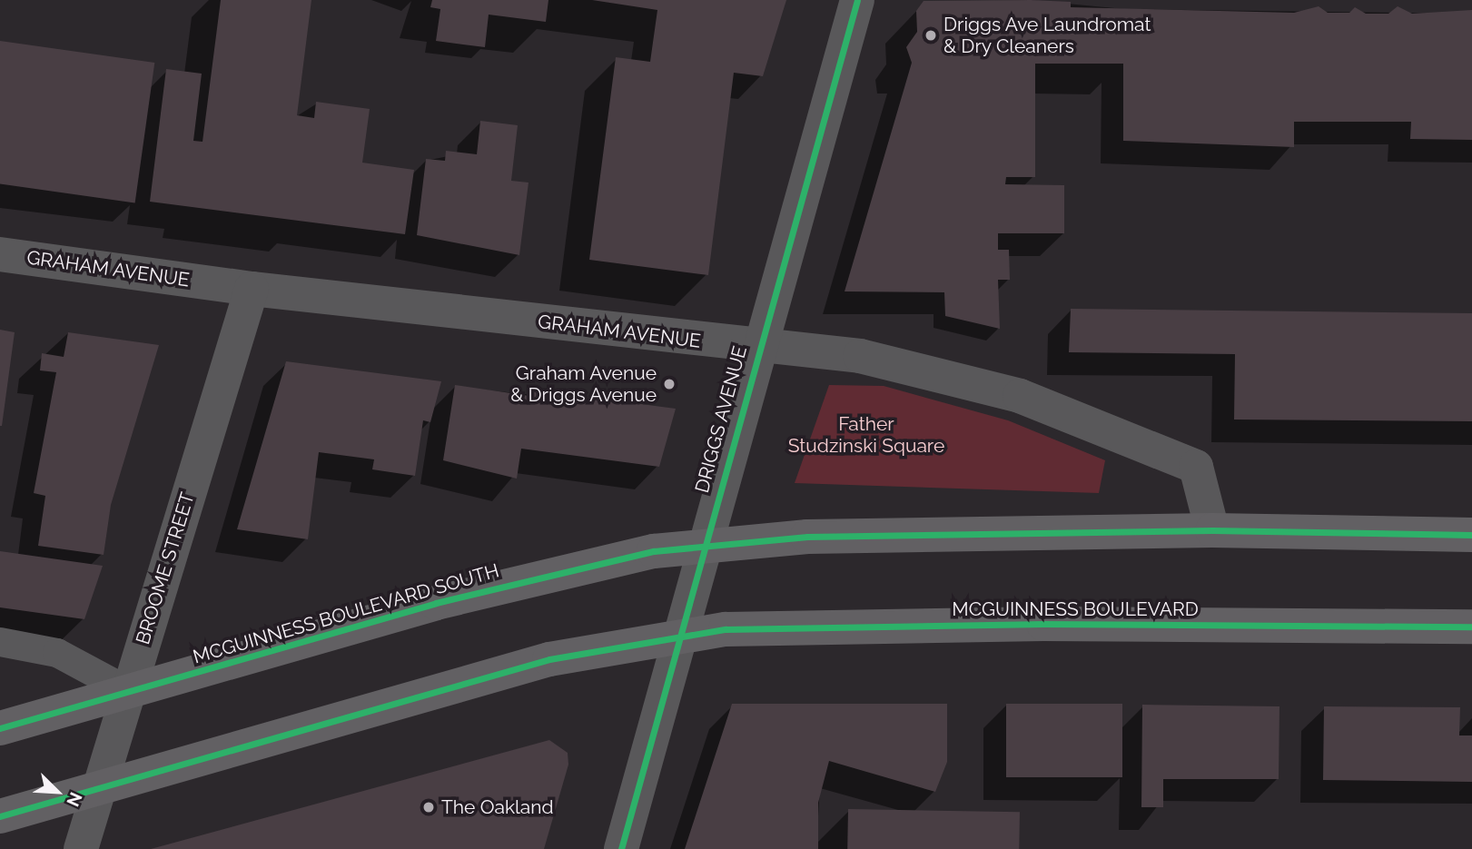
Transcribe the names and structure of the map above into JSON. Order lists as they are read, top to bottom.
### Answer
{
  "streets": {
    "main road": ["MCGUINNESS BOULEVARD", "MCGUINNESS BOULEVARD SOUTH"],
    "street": ["GRAHAM AVENUE", "DRIGGS AVENUE", "BROOME STREET"]
  },
  "crossings": [
    ["GRAHAM AVENUE", "DRIGGS AVENUE"],
    ["GRAHAM AVENUE", "BROOME STREET"],
    ["DRIGGS AVENUE", "MCGUINNESS BOULEVARD"],
    ["DRIGGS AVENUE", "MCGUINNESS BOULEVARD SOUTH"],
    ["BROOME STREET", "MCGUINNESS BOULEVARD SOUTH"]
  ],
  "parks": ["Father Studzinski Square"],
  "places": ["Driggs Ave Laundromat & Dry Cleaners", "Graham Avenue & Driggs Avenue", "The Oakland"],
  "north": "bottom right"
}
